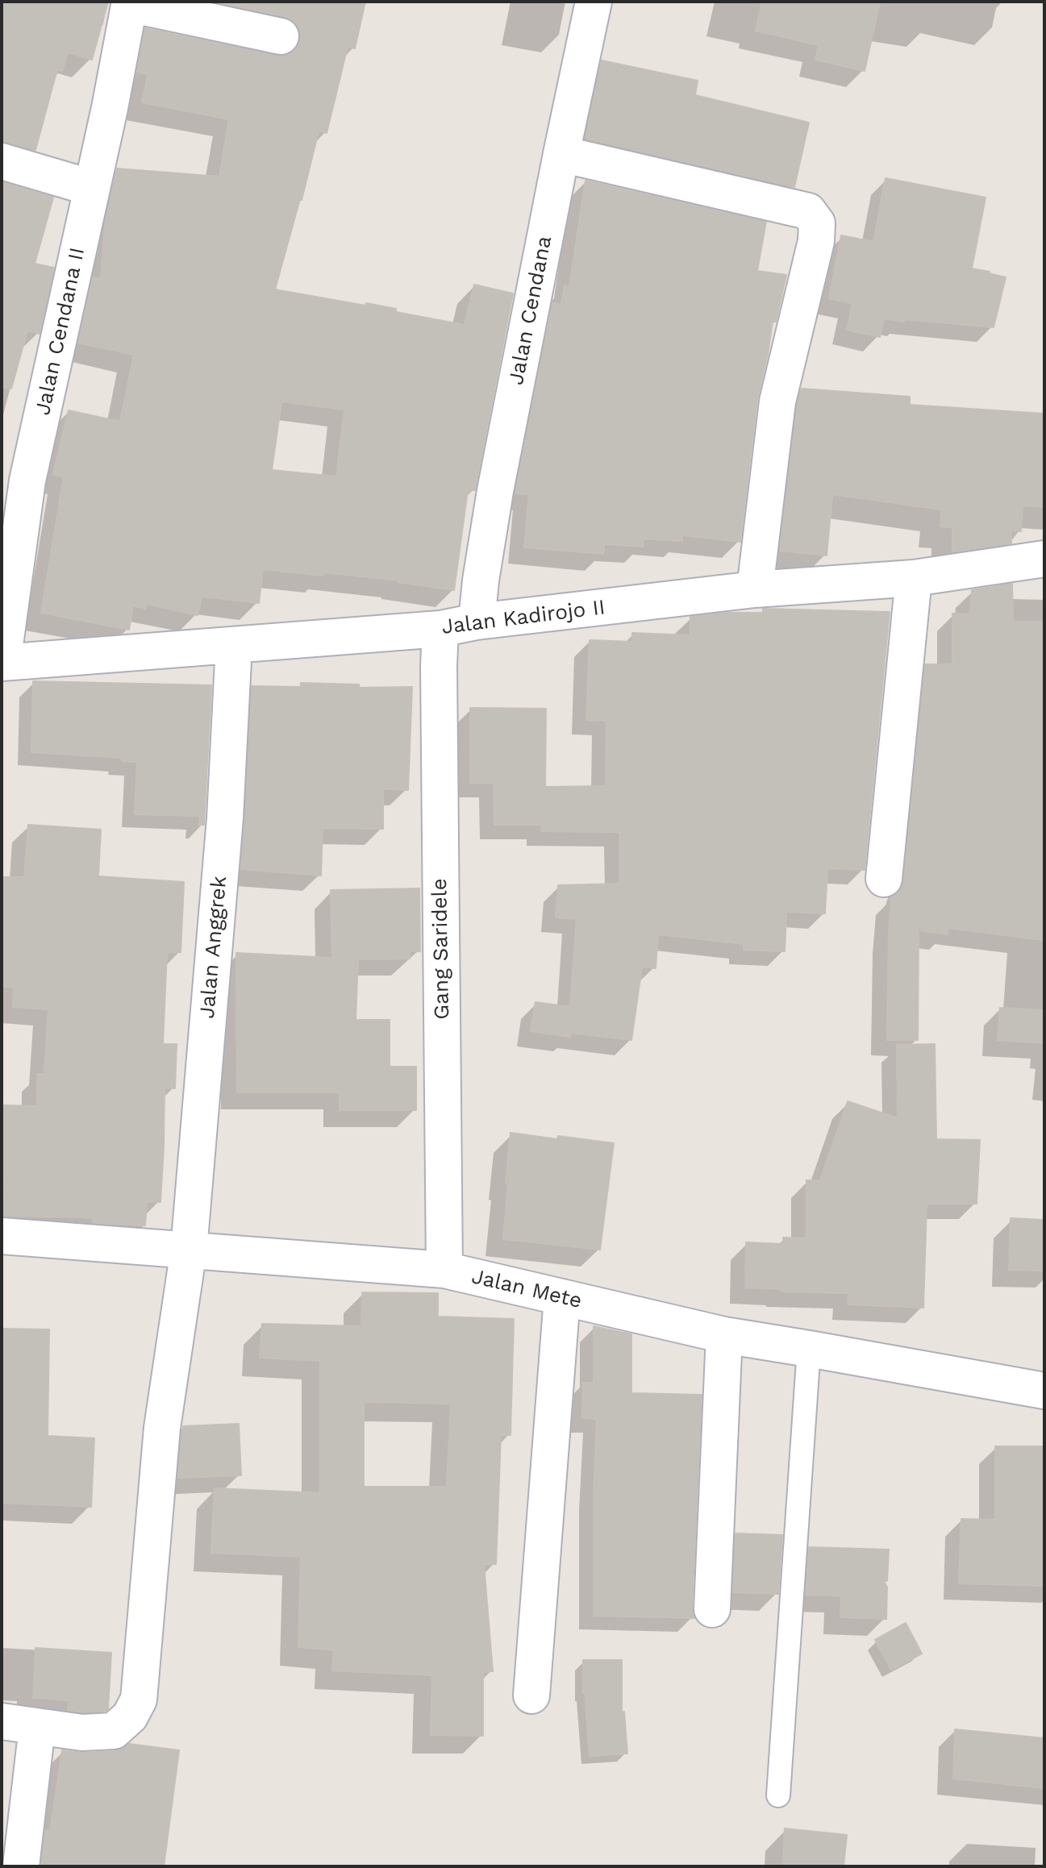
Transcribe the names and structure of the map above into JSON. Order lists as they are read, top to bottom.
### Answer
{
  "streets": {
    "street": [
      "Jalan Cendana",
      "Jalan Cendana II",
      "Jalan Kadirojo II",
      "Jalan Anggrek",
      "Gang Saridele",
      "Jalan Mete"
    ]
  },
  "crossings": [
    ["Jalan Cendana", "Jalan Kadirojo II"],
    ["Jalan Cendana II", "Jalan Kadirojo II"],
    ["Jalan Kadirojo II", "Jalan Anggrek"],
    ["Jalan Kadirojo II", "Gang Saridele"],
    ["Jalan Anggrek", "Jalan Mete"],
    ["Gang Saridele", "Jalan Mete"]
  ]
}
